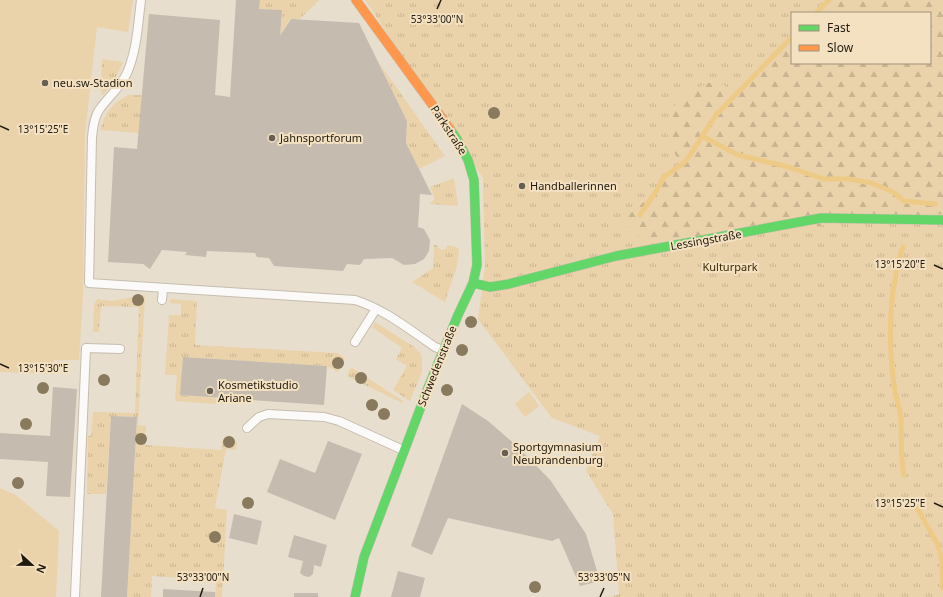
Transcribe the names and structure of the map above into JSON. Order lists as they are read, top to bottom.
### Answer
{
  "streets": {
    "street": ["Parkstraße", "Lessingstraße", "Schwedenstraße"]
  },
  "crossings": [
    ["Parkstraße", "Lessingstraße"],
    ["Parkstraße", "Schwedenstraße"],
    ["Lessingstraße", "Schwedenstraße"]
  ],
  "parks": ["Kulturpark"],
  "places": [
    "neu.sw-Stadion",
    "Jahnsportforum",
    "Handballerinnen",
    "Kosmetikstudio Ariane",
    "Sportgymnasium Neubrandenburg"
  ],
  "legend": ["Fast", "Slow"],
  "north": "right",
  "coordinates": [
    "53°33'00\"N",
    "13°15'25\"E",
    "13°15'20\"E",
    "13°15'30\"E",
    "53°33'05\"N"
  ]
}
